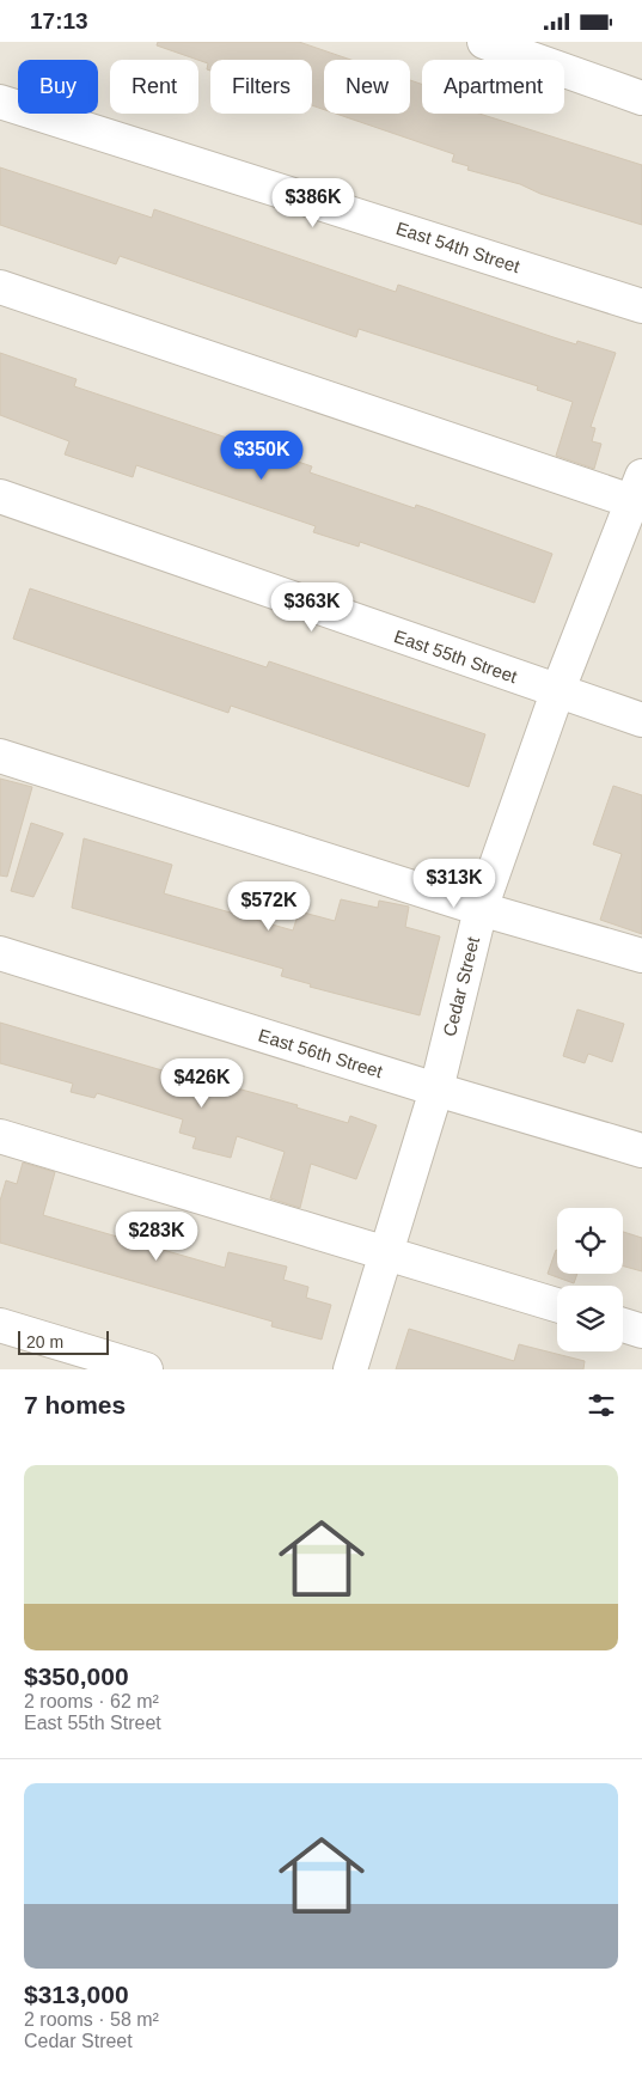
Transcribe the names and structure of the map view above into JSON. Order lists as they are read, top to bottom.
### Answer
{
  "streets": {
    "street": [
      "East 54th Street",
      "East 55th Street",
      "Cedar Street",
      "East 56th Street"
    ]
  },
  "crossings": [
    ["East 55th Street", "Cedar Street"],
    ["Cedar Street", "East 56th Street"]
  ],
  "scale_bar": "20 m",
  "page": {
    "status": "17:13",
    "chip": [
      "Buy",
      "Rent",
      "Filters",
      "New",
      "Apartment"
    ],
    "price": [
      "$386K",
      "$350K",
      "$363K",
      "$313K",
      "$572K",
      "$426K",
      "$283K"
    ],
    "scale": "20 m",
    "heading": "7 homes",
    "list": [
      {
        "name": "$350,000",
        "note": "2 rooms · 62 m² · East 55th Street"
      },
      {
        "name": "$313,000",
        "note": "2 rooms · 58 m² · Cedar Street"
      }
    ]
  }
}
